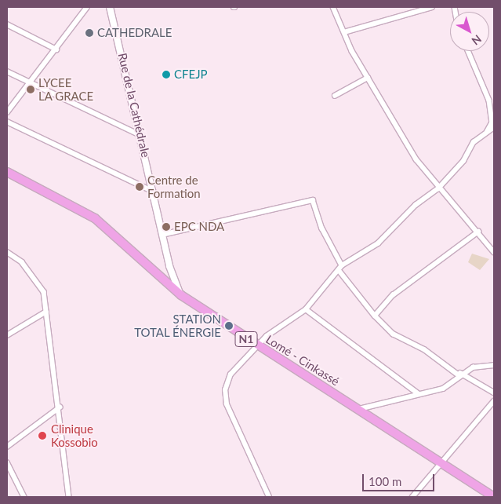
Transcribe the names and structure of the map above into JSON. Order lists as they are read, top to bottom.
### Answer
{
  "streets": {
    "highway": ["N1", "Lomé - Cinkassé"],
    "street": ["Rue de la Cathédrale"]
  },
  "crossings": [
    ["Rue de la Cathédrale", "Lomé - Cinkassé"]
  ],
  "places": [
    "CATHEDRALE",
    "CFEJP",
    "LYCEE LA GRACE",
    "Centre de Formation",
    "EPC NDA",
    "STATION TOTAL ÉNERGIE",
    "Clinique Kossobio"
  ],
  "scale_bar": "100 m",
  "north": "bottom right"
}
